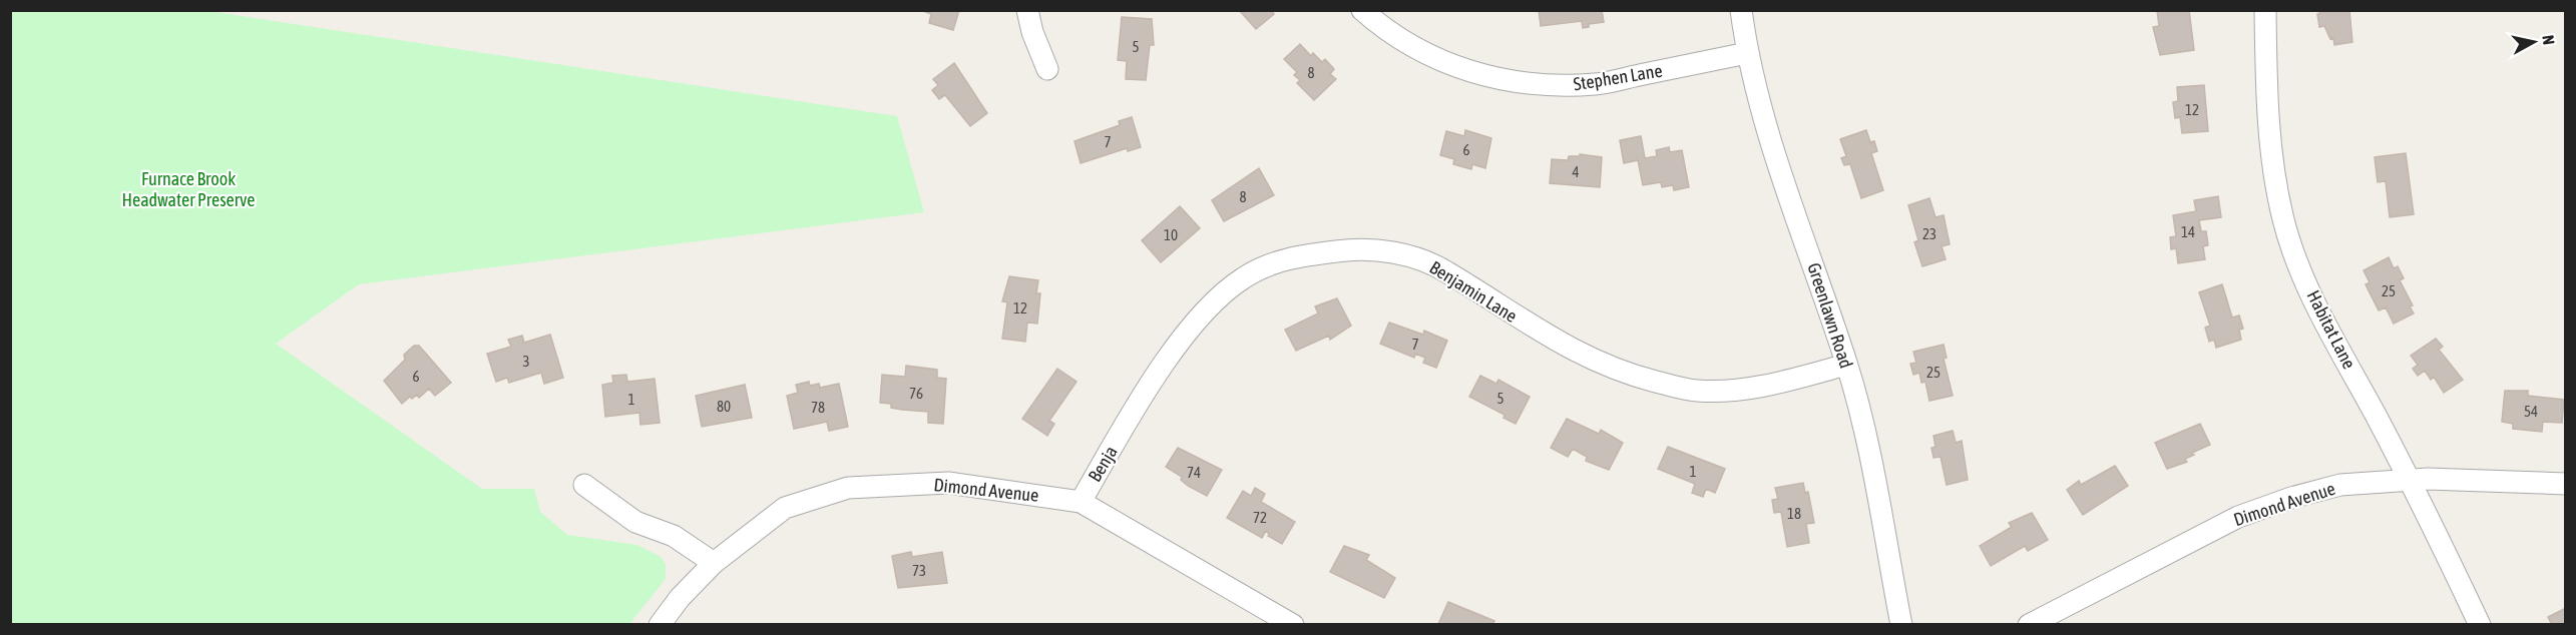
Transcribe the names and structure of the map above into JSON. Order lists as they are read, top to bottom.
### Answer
{
  "streets": {
    "street": [
      "Stephen Lane",
      "Benjamin Lane",
      "Greenlawn Road",
      "Habitat Lane",
      "Benja",
      "Dimond Avenue"
    ]
  },
  "crossings": [
    ["Stephen Lane", "Greenlawn Road"],
    ["Benjamin Lane", "Greenlawn Road"],
    ["Benjamin Lane", "Benja"],
    ["Habitat Lane", "Dimond Avenue"],
    ["Benja", "Dimond Avenue"]
  ],
  "parks": ["Furnace Brook Headwater Preserve"],
  "house_numbers": [
    "5",
    "8",
    "12",
    "7",
    "6",
    "4",
    "8",
    "14",
    "23",
    "10",
    "25",
    "12",
    "7",
    "3",
    "25",
    "6",
    "76",
    "5",
    "1",
    "80",
    "78",
    "54",
    "1",
    "74",
    "18",
    "72",
    "73"
  ],
  "north": "right"
}
